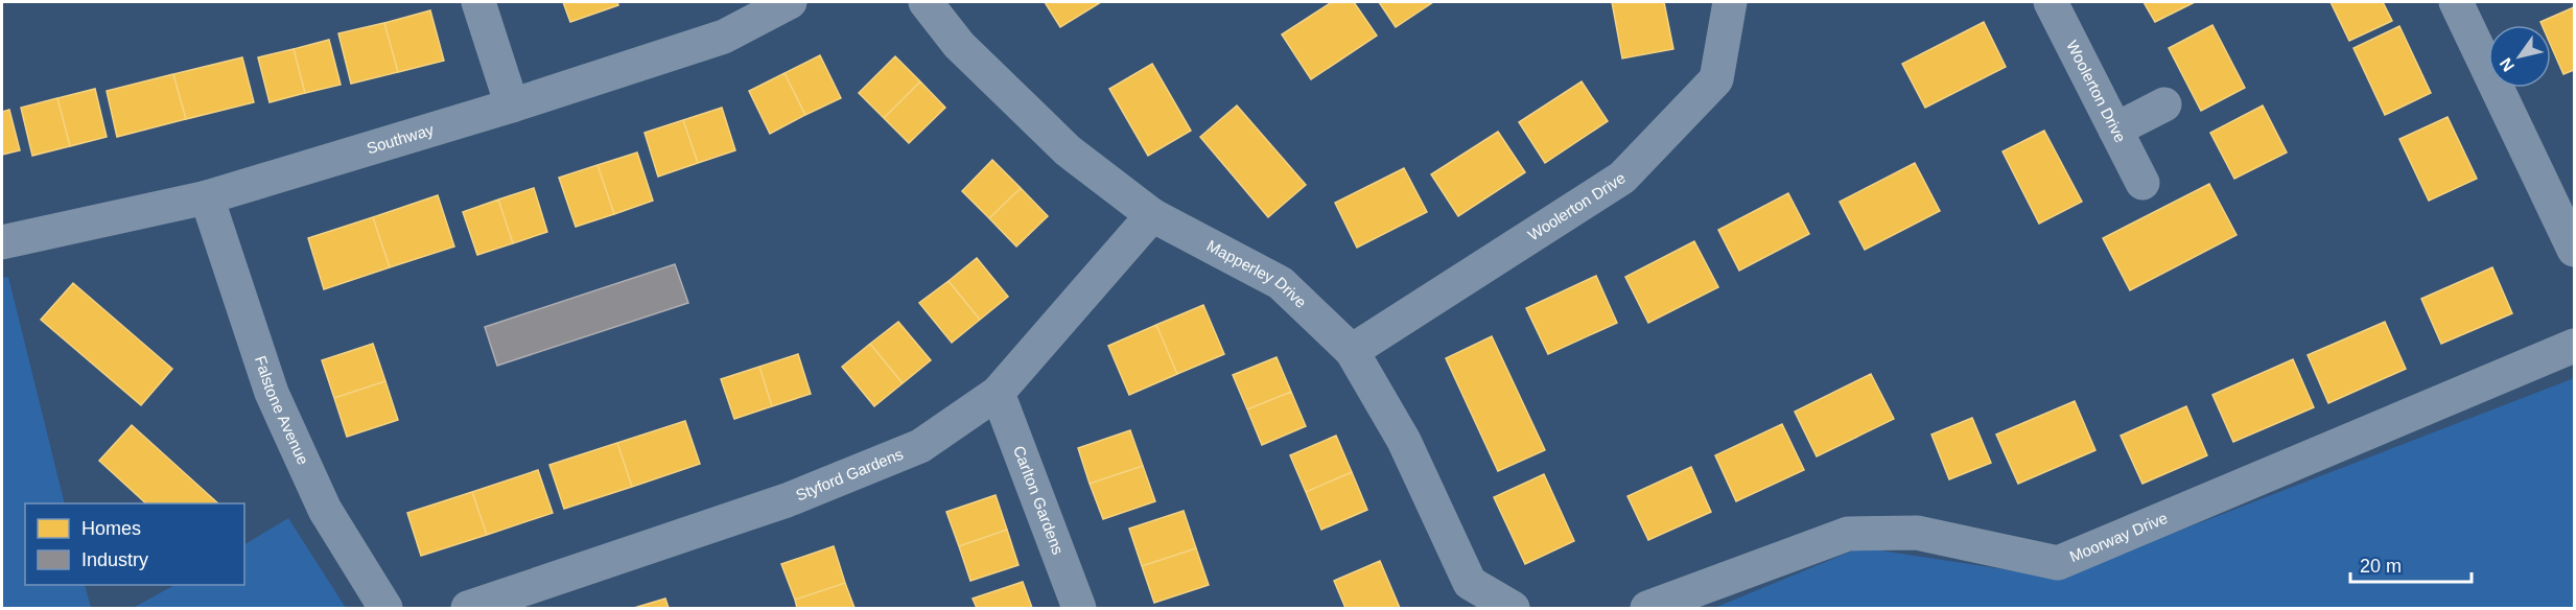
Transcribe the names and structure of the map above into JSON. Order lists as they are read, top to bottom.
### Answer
{
  "streets": {
    "street": [
      "Woolerton Drive",
      "Southway",
      "Mapperley Drive",
      "Falstone Avenue",
      "Styford Gardens",
      "Carlton Gardens",
      "Moorway Drive"
    ]
  },
  "crossings": [
    ["Woolerton Drive", "Mapperley Drive"],
    ["Southway", "Falstone Avenue"],
    ["Mapperley Drive", "Styford Gardens"],
    ["Styford Gardens", "Carlton Gardens"]
  ],
  "legend": ["Homes", "Industry"],
  "scale_bar": "20 m",
  "north": "bottom left"
}
